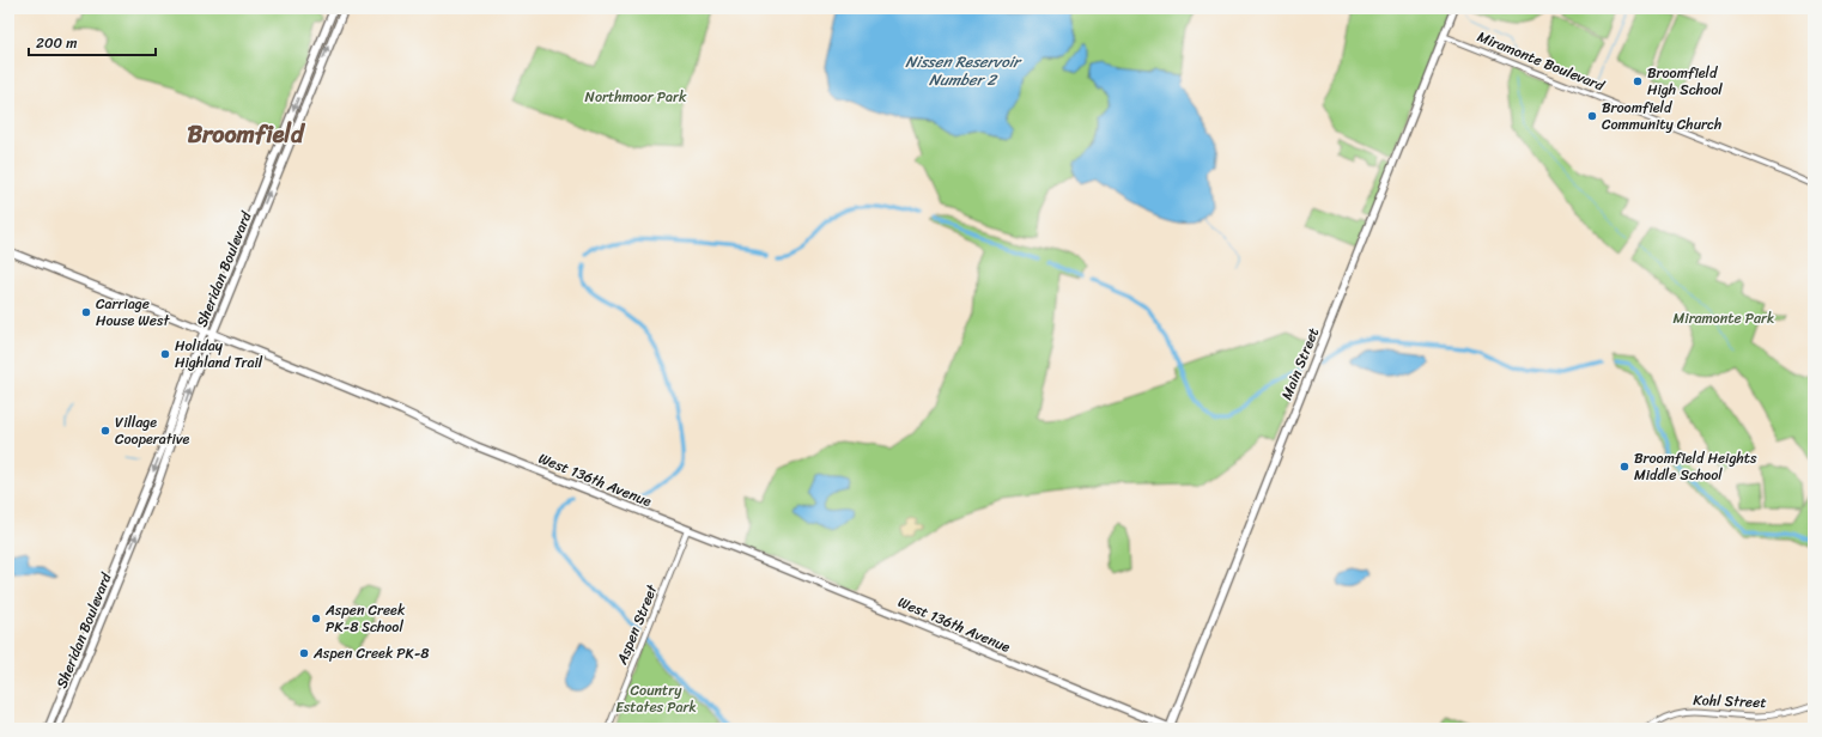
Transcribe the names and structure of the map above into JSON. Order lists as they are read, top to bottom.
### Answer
{
  "streets": {
    "main road": ["Sheridan Boulevard", "Main Street", "West 136th Avenue"],
    "street": ["Miramonte Boulevard", "Aspen Street", "Kohl Street"]
  },
  "crossings": [
    ["Miramonte Boulevard", "Main Street"],
    ["Sheridan Boulevard", "West 136th Avenue"],
    ["Main Street", "West 136th Avenue"],
    ["West 136th Avenue", "Aspen Street"]
  ],
  "districts": ["Broomfield"],
  "water": ["Nissen Reservoir Number 2"],
  "parks": ["Northmoor Park", "Miramonte Park", "Country Estates Park"],
  "places": [
    "Broomfield High School",
    "Broomfield Community Church",
    "Carriage House West",
    "Holiday Highland Trail",
    "Village Cooperative",
    "Broomfield Heights Middle School",
    "Aspen Creek PK-8 School",
    "Aspen Creek PK-8"
  ],
  "scale_bar": "200 m"
}
